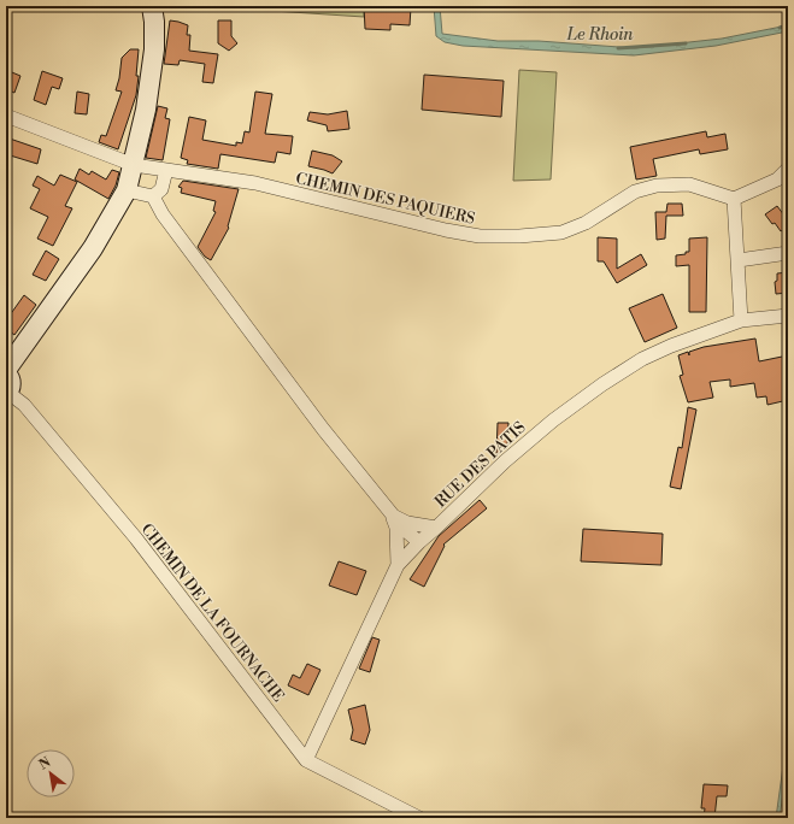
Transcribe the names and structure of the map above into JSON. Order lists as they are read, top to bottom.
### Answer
{
  "streets": {
    "street": ["CHEMIN DES PAQUIERS", "RUE DES PATIS", "CHEMIN DE LA FOURNACHE"]
  },
  "crossings": [
    ["RUE DES PATIS", "CHEMIN DE LA FOURNACHE"]
  ],
  "water": ["Le Rhoin"],
  "north": "top left"
}
